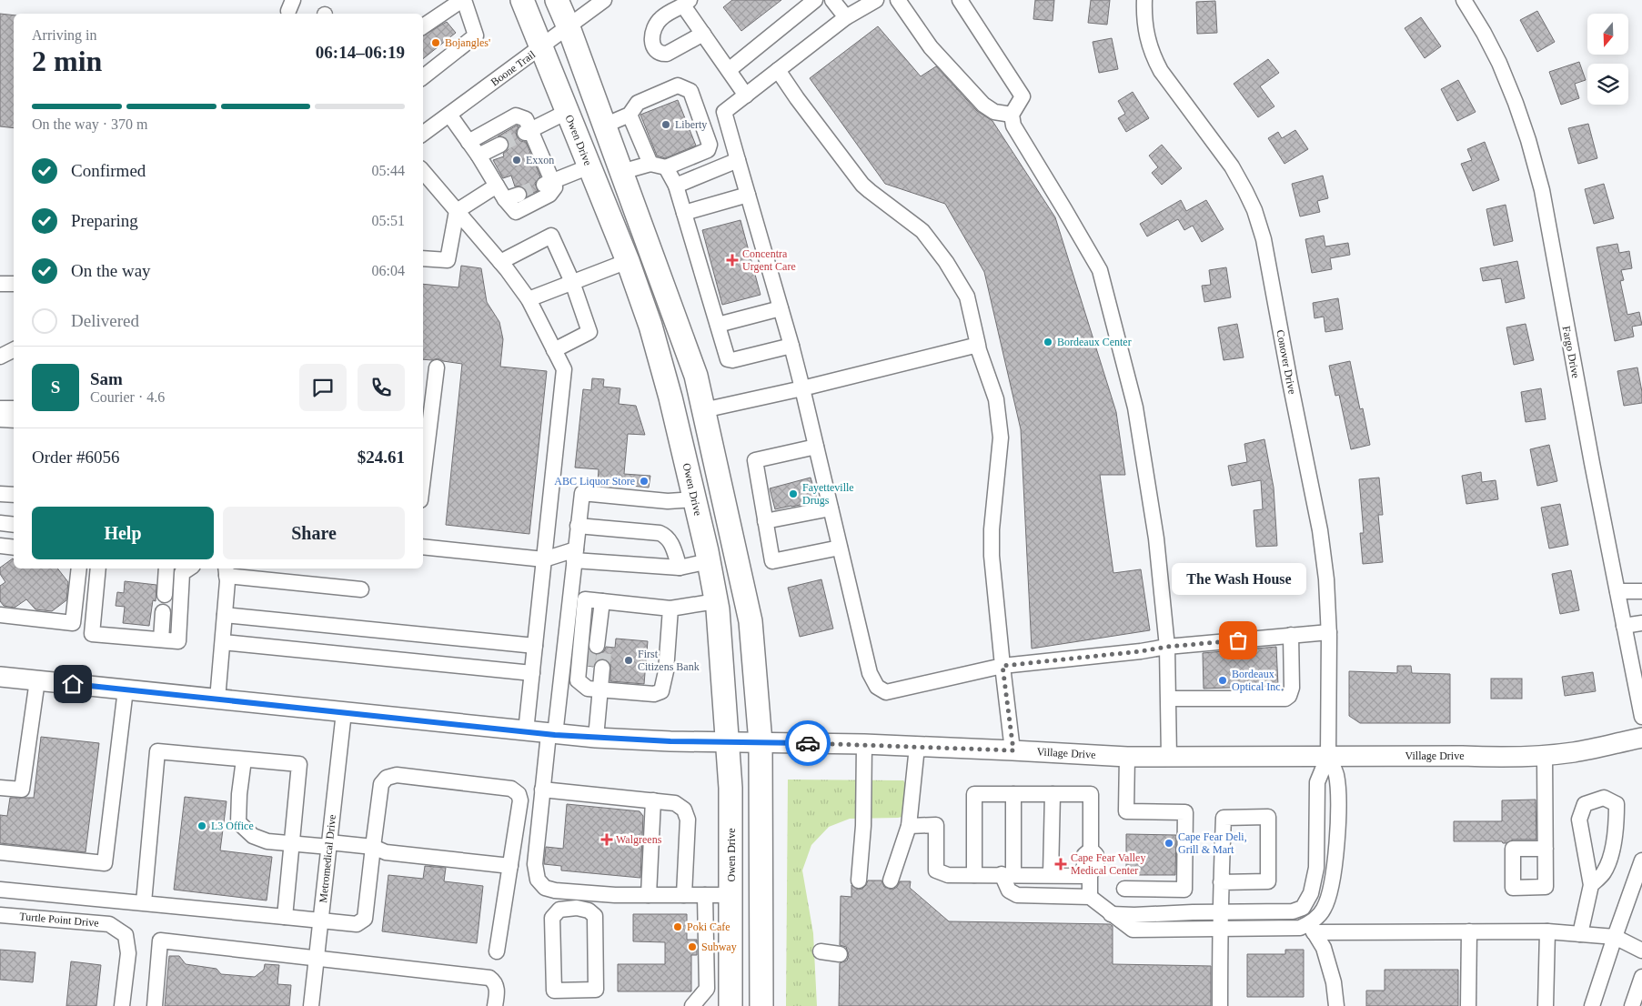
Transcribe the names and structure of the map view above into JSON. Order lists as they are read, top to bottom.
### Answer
{
  "streets": {
    "highway": ["Owen Drive"],
    "main road": ["Village Drive"],
    "street": [
      "Boone Trail",
      "Fargo Drive",
      "Conover Drive",
      "Metromedical Drive",
      "Turtle Point Drive"
    ]
  },
  "crossings": [
    ["Boone Trail", "Owen Drive"],
    ["Owen Drive", "Village Drive"],
    ["Conover Drive", "Village Drive"],
    ["Village Drive", "Metromedical Drive"]
  ],
  "places": {
    "other": [
      "Bojangles'",
      "Liberty",
      "Exxon",
      "Bordeaux Center",
      "ABC Liquor Store",
      "Fayetteville Drugs",
      "The Wash House",
      "First Citizens Bank",
      "Bordeaux Optical Inc.",
      "L3 Office",
      "Cape Fear Deli, Grill & Mart",
      "Poki Cafe",
      "Subway"
    ],
    "health": ["Concentra Urgent Care", "Walgreens", "Cape Fear Valley Medical Center"]
  },
  "north": "bottom",
  "page": {
    "heading": ["2 min", "Arriving in", "06:14–06:19"],
    "panel": [
      "Sam",
      "Courier · 4.6",
      "Order #6056",
      "$24.61"
    ],
    "bar": "On the way · 370 m",
    "list": [
      ["Confirmed", "05:44"],
      ["Preparing", "05:51"],
      ["On the way", "06:04"],
      "Delivered"
    ],
    "round": "S",
    "buttons": ["Help", "Share"],
    "bubble": "The Wash House"
  }
}
